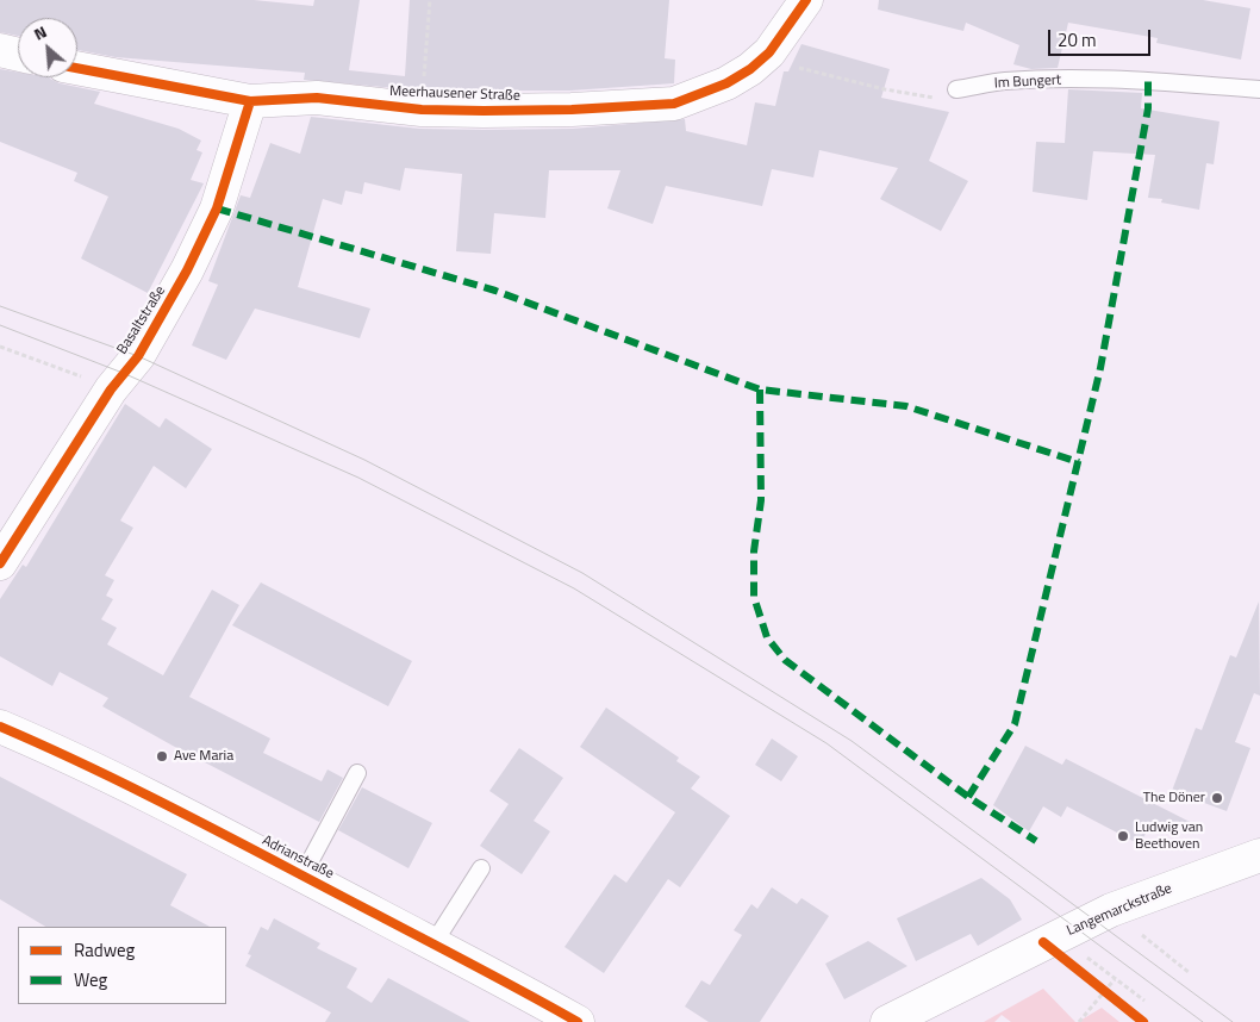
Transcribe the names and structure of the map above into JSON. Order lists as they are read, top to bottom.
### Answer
{
  "streets": {
    "street": [
      "Meerhausener Straße",
      "Basaltstraße",
      "Adrianstraße",
      "Langemarckstraße"
    ],
    "lane": ["Im Bungert"]
  },
  "crossings": [
    ["Meerhausener Straße", "Basaltstraße"]
  ],
  "places": ["Ave Maria", "The Döner", "Ludwig van Beethoven"],
  "legend": ["Radweg", "Weg"],
  "scale_bar": "20 m",
  "north": "top left"
}
